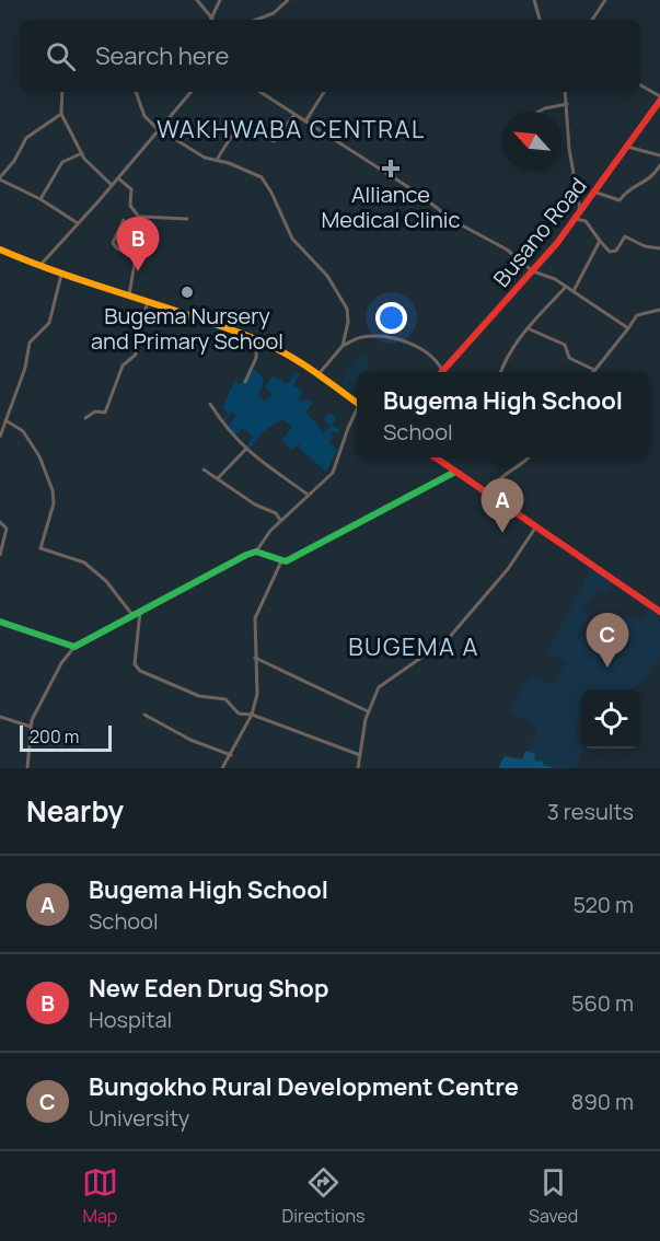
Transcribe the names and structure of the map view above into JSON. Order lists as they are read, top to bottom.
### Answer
{
  "streets": {
    "street": ["Busano Road"]
  },
  "districts": ["WAKHWABA CENTRAL", "BUGEMA A"],
  "places": {
    "health": ["Alliance Medical Clinic"],
    "other": ["Bugema Nursery and Primary School"]
  },
  "scale_bar": "200 m",
  "north": "top left",
  "page": {
    "search": "Search here",
    "pins": ["B", "A", "C"],
    "popup": ["Bugema High School", "School"],
    "scale": "200 m",
    "heading": ["Nearby", "3 results"],
    "list": [
      {
        "mark": "A",
        "name": "Bugema High School",
        "note": "School",
        "value": "520 m"
      },
      {
        "mark": "B",
        "name": "New Eden Drug Shop",
        "note": "Hospital",
        "value": "560 m"
      },
      {
        "mark": "C",
        "name": "Bungokho Rural Development Centre",
        "note": "University",
        "value": "890 m"
      }
    ],
    "nav": ["Map", "Directions", "Saved"]
  }
}
